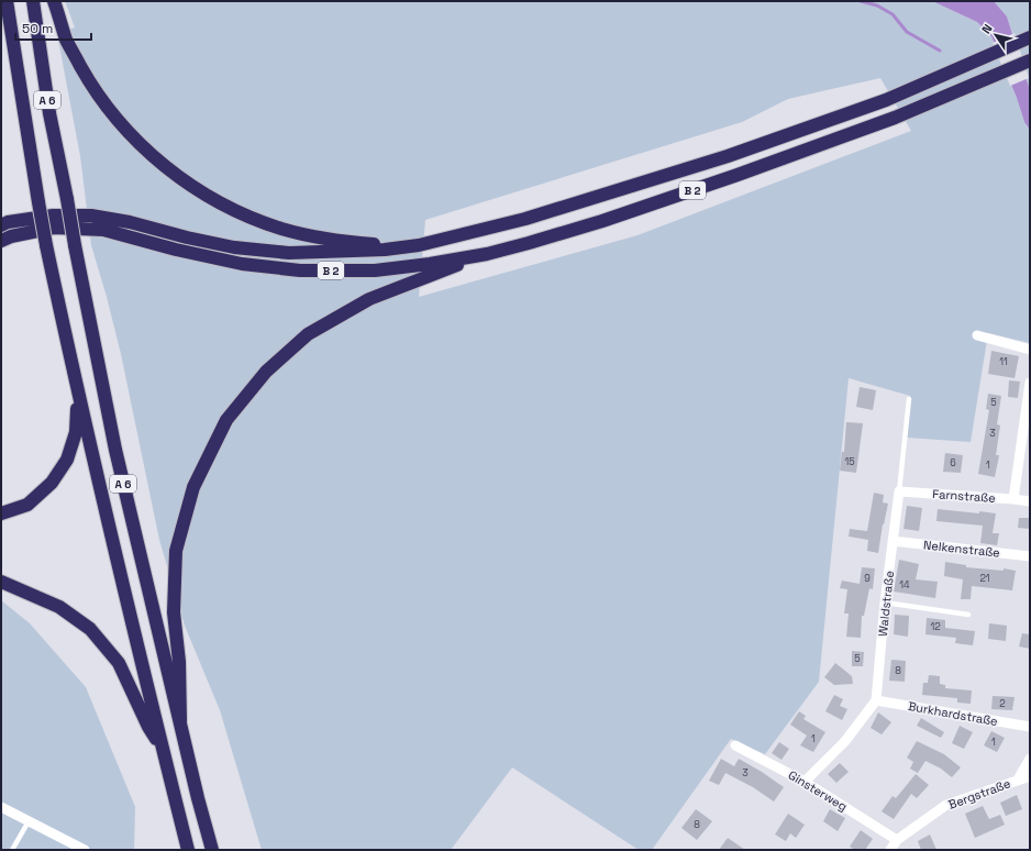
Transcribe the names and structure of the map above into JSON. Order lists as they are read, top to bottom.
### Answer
{
  "streets": {
    "highway": ["A 6", "B 2"],
    "street": [
      "Farnstraße",
      "Nelkenstraße",
      "Waldstraße",
      "Burkhardstraße",
      "Ginsterweg",
      "Bergstraße"
    ]
  },
  "crossings": [
    ["Farnstraße", "Waldstraße"],
    ["Nelkenstraße", "Waldstraße"],
    ["Waldstraße", "Burkhardstraße"],
    ["Ginsterweg", "Bergstraße"]
  ],
  "house_numbers": [
    "11",
    "5",
    "3",
    "15",
    "6",
    "1",
    "9",
    "21",
    "14",
    "12",
    "5",
    "8",
    "2",
    "1",
    "1",
    "3",
    "8"
  ],
  "scale_bar": "50 m",
  "north": "top left"
}
